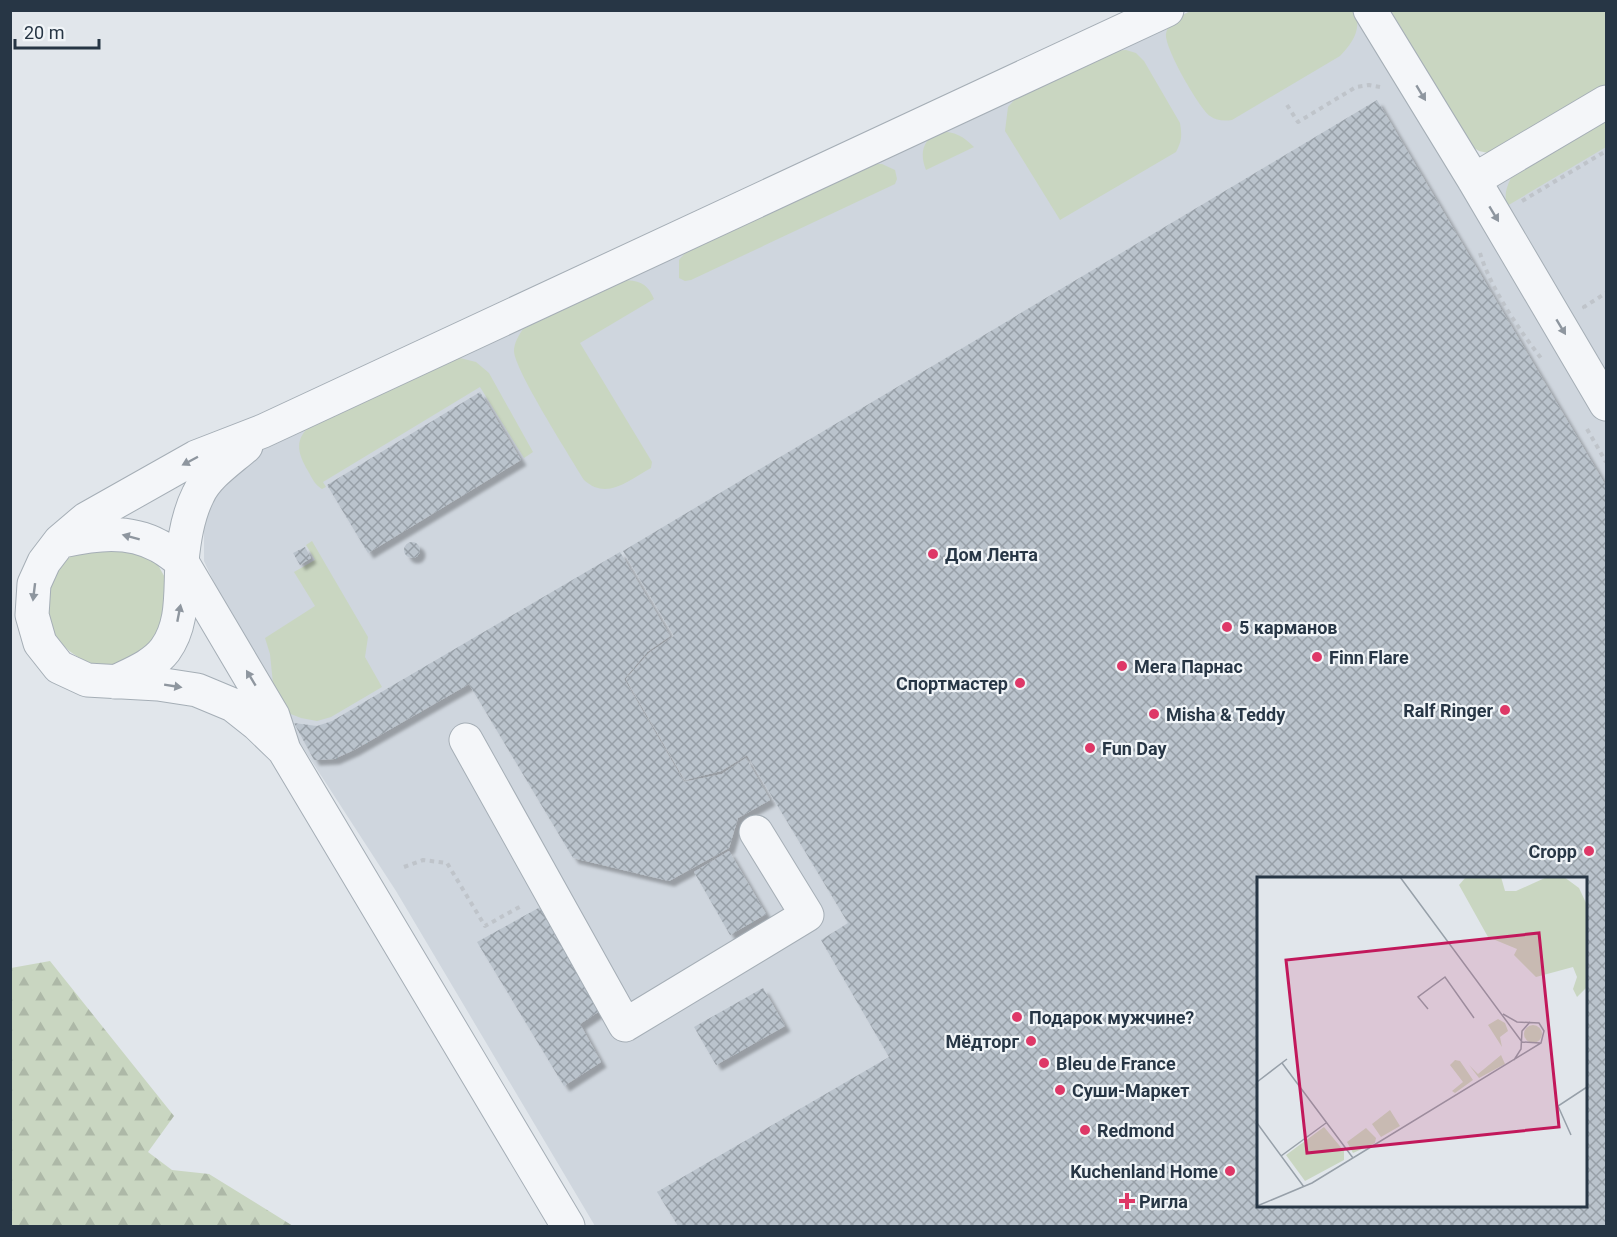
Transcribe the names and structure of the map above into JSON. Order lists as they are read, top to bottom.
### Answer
{
  "places": {
    "other": [
      "Дом Лента",
      "5 карманов",
      "Finn Flare",
      "Мега Парнас",
      "Спортмастер",
      "Ralf Ringer",
      "Misha & Teddy",
      "Fun Day",
      "Cropp",
      "Подарок мужчине?",
      "Мёдторг",
      "Bleu de France",
      "Суши-Маркет",
      "Redmond",
      "Kuchenland Home"
    ],
    "health": ["Ригла"]
  },
  "scale_bar": "20 m"
}
